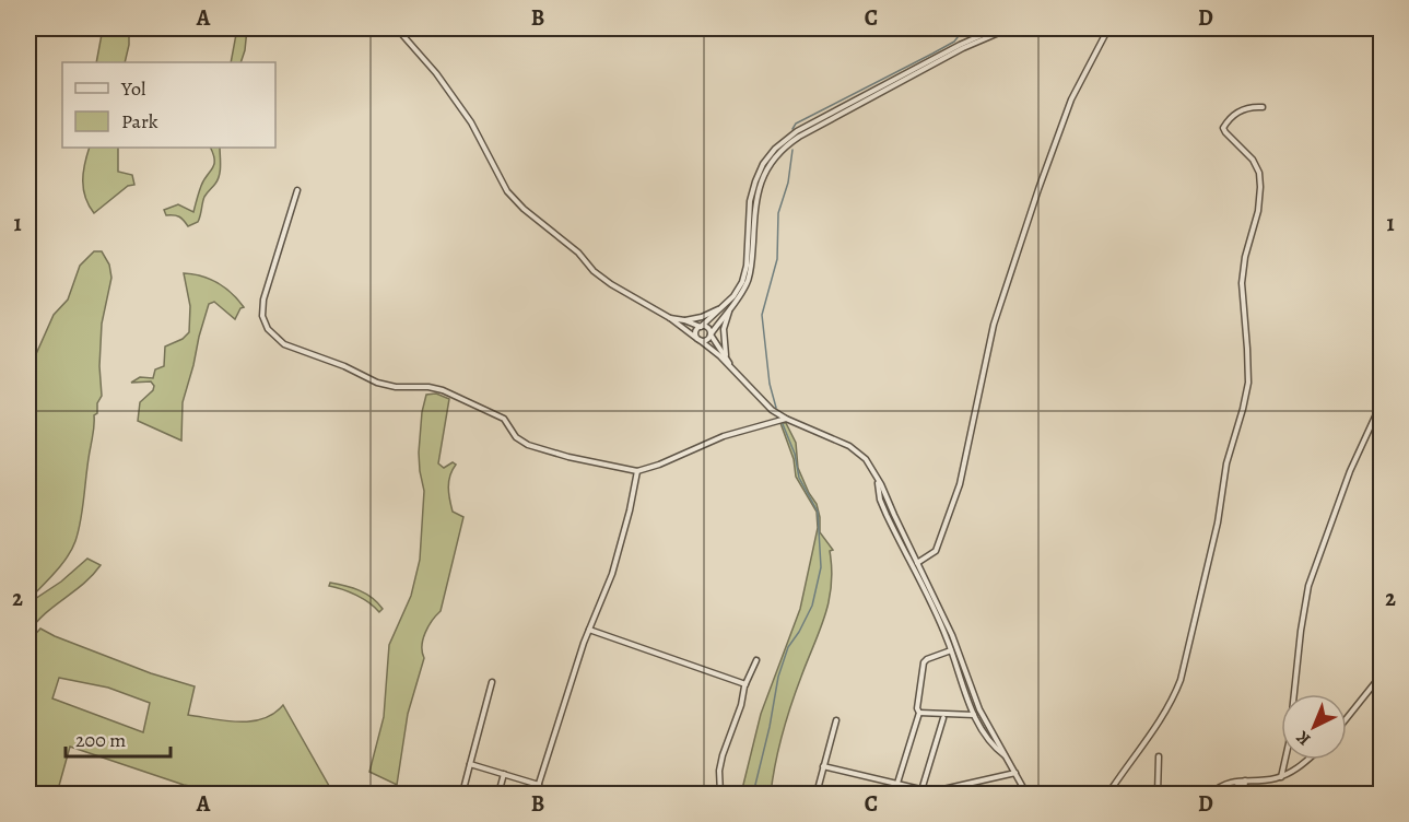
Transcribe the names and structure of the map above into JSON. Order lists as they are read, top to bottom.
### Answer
{
  "legend": ["Yol", "Park"],
  "scale_bar": "200 m",
  "north": "bottom left",
  "grid": {
    "columns": [
      "A",
      "B",
      "C",
      "D"
    ],
    "rows": ["1", "2"]
  }
}
